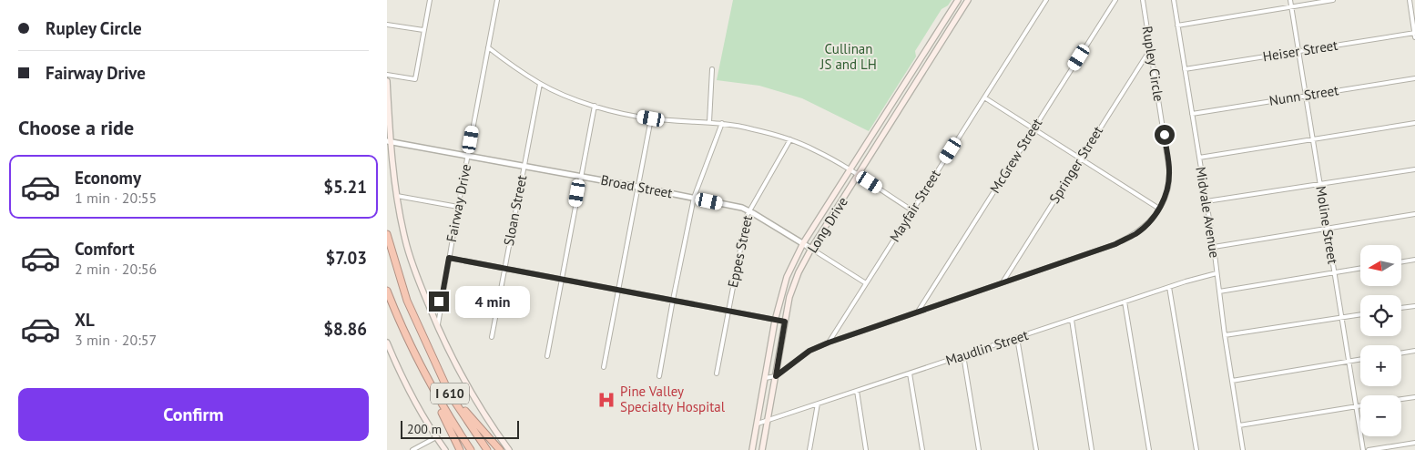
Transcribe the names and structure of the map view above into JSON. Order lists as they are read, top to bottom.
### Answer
{
  "streets": {
    "highway": ["I 610"],
    "main road": ["Long Drive"],
    "street": [
      "Heiser Street",
      "Rupley Circle",
      "Nunn Street",
      "McGrew Street",
      "Springer Street",
      "Broad Street",
      "Fairway Drive",
      "Mayfair Street",
      "Sloan Street",
      "Midvale Avenue",
      "Moline Street",
      "Eppes Street",
      "Maudlin Street"
    ]
  },
  "crossings": [
    ["Heiser Street", "Midvale Avenue"],
    ["Heiser Street", "Moline Street"],
    ["Rupley Circle", "McGrew Street"],
    ["Rupley Circle", "Springer Street"],
    ["Rupley Circle", "Mayfair Street"],
    ["Rupley Circle", "Long Drive"],
    ["Nunn Street", "Midvale Avenue"],
    ["Nunn Street", "Moline Street"],
    ["Broad Street", "Fairway Drive"],
    ["Broad Street", "Mayfair Street"],
    ["Broad Street", "Sloan Street"],
    ["Broad Street", "Long Drive"],
    ["Broad Street", "Eppes Street"],
    ["Midvale Avenue", "Maudlin Street"],
    ["Long Drive", "Maudlin Street"]
  ],
  "parks": ["Cullinan JS and LH"],
  "places": {
    "hospital": ["Pine Valley Specialty Hospital"]
  },
  "scale_bar": "200 m",
  "north": "left",
  "page": {
    "banner": ["Rupley Circle", "Fairway Drive"],
    "heading": "Choose a ride",
    "list": [
      {
        "name": "Economy",
        "note": "1 min · 20:55",
        "value": "$5.21"
      },
      {
        "name": "Comfort",
        "note": "2 min · 20:56",
        "value": "$7.03"
      },
      {
        "name": "XL",
        "note": "3 min · 20:57",
        "value": "$8.86"
      }
    ],
    "map_buttons": ["+", "−"],
    "bubble": "4 min",
    "buttons": "Confirm",
    "scale": "200 m"
  }
}
